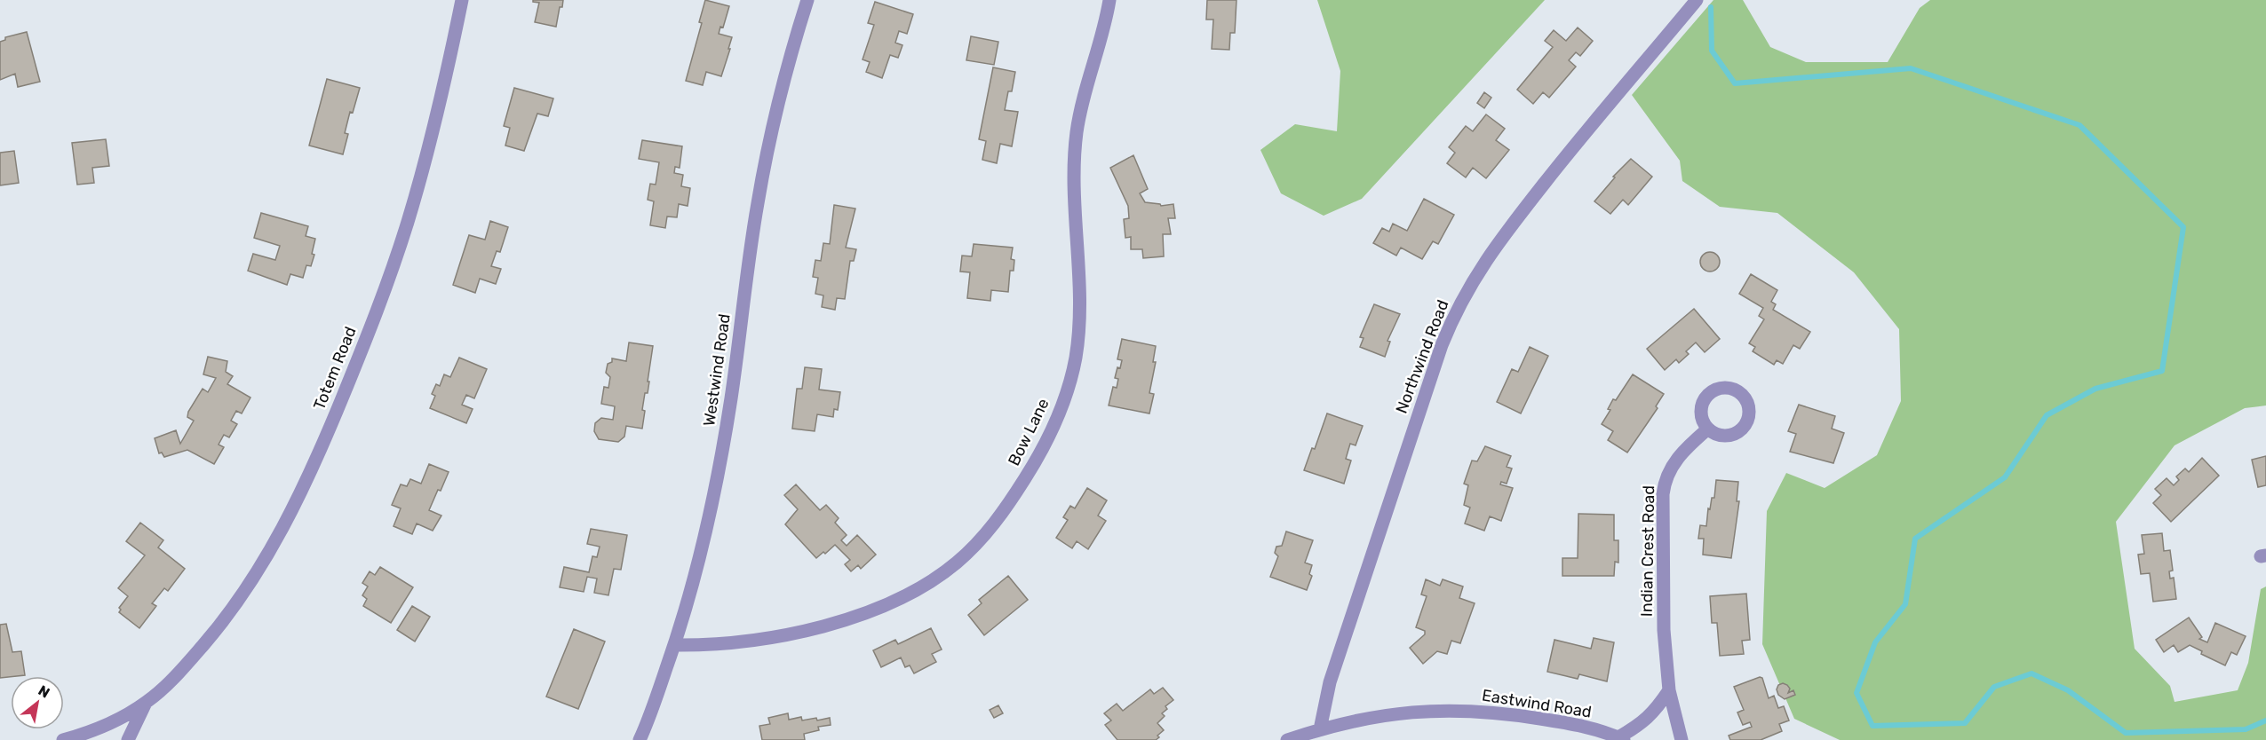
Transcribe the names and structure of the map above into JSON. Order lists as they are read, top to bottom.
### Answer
{
  "streets": {
    "street": [
      "Northwind Road",
      "Totem Road",
      "Westwind Road",
      "Bow Lane",
      "Indian Crest Road",
      "Eastwind Road"
    ]
  },
  "crossings": [
    ["Northwind Road", "Eastwind Road"],
    ["Westwind Road", "Bow Lane"]
  ],
  "north": "top right"
}
